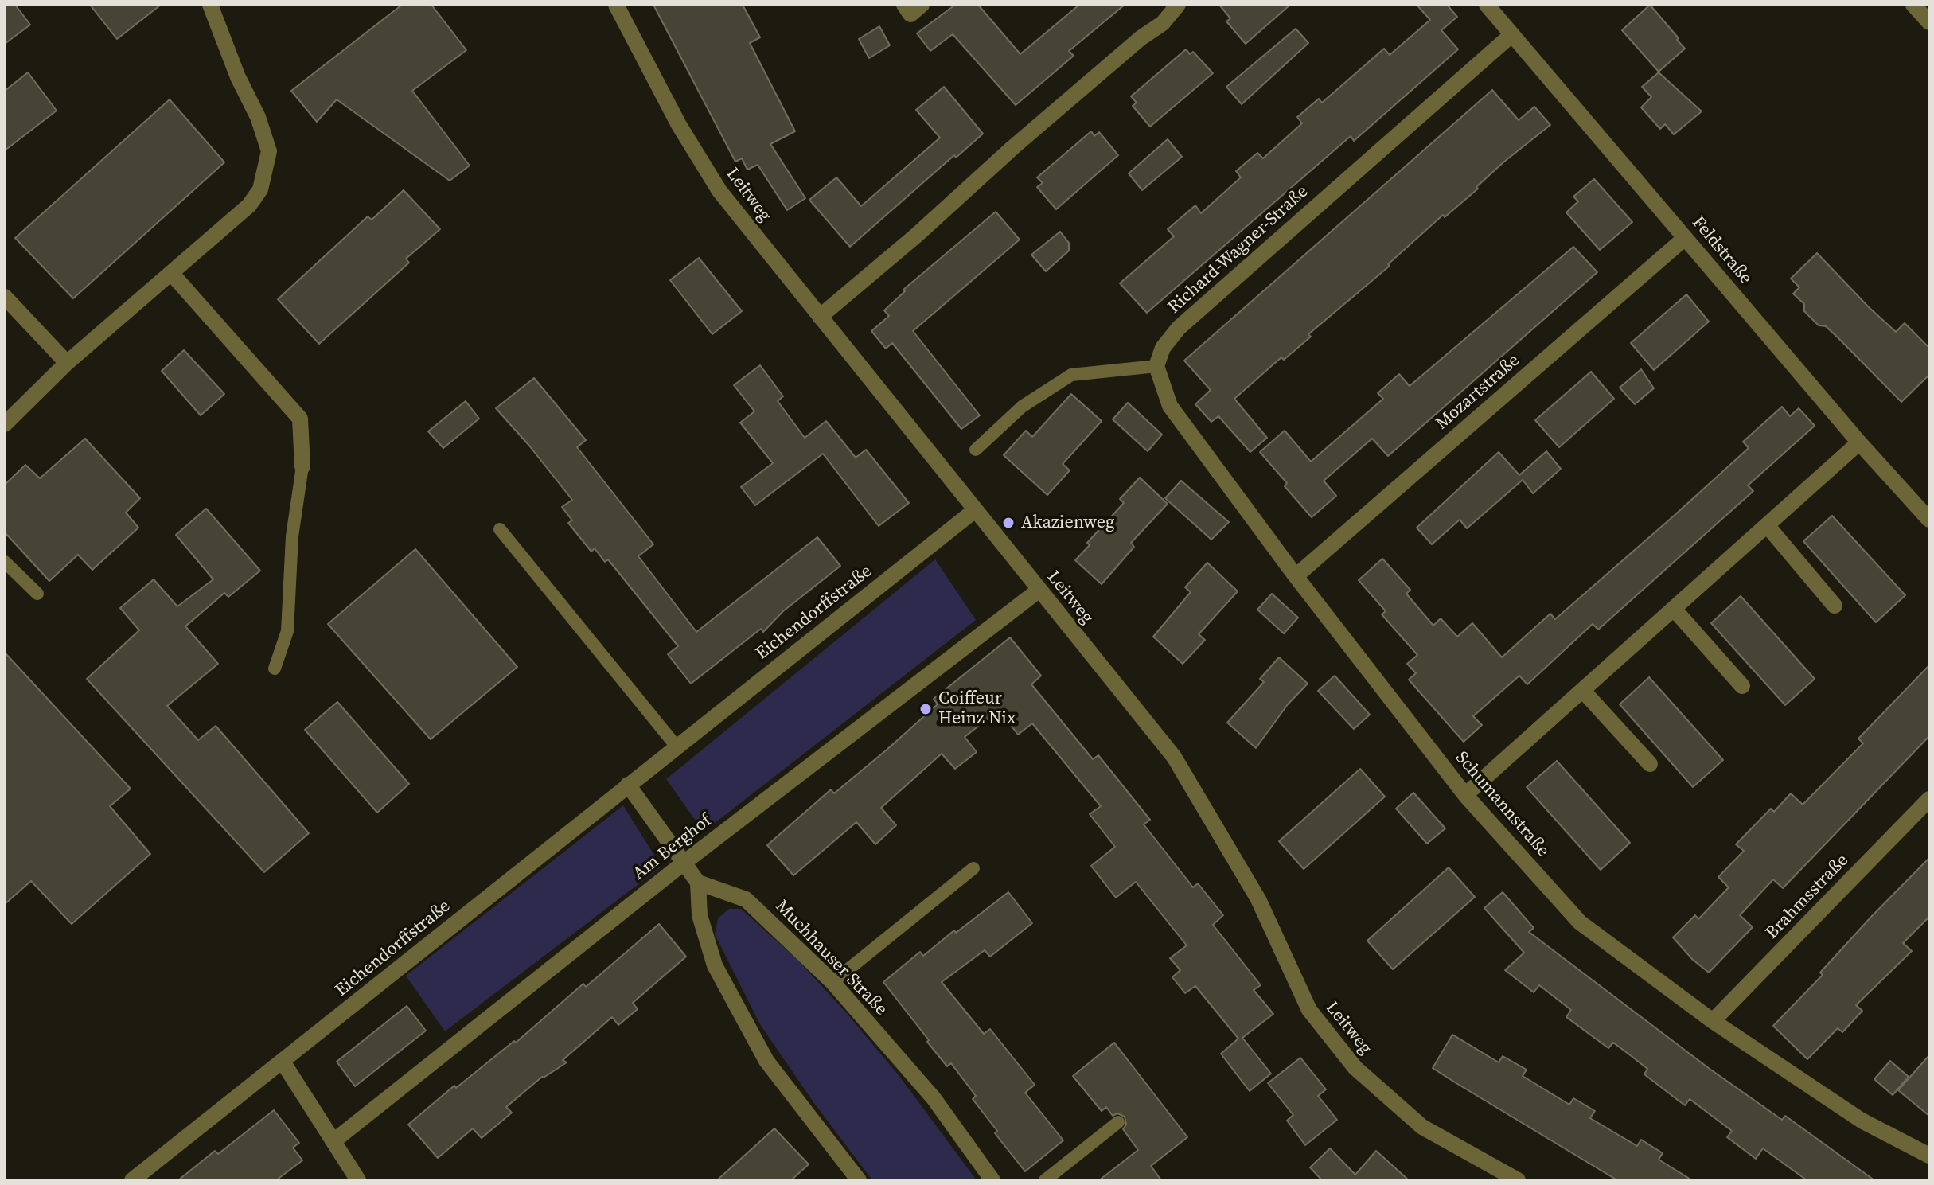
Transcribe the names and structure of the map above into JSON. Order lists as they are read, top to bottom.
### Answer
{
  "streets": {
    "street": [
      "Leitweg",
      "Richard-Wagner-Straße",
      "Feldstraße",
      "Mozartstraße",
      "Eichendorffstraße",
      "Schumannstraße",
      "Am Berghof",
      "Brahmsstraße",
      "Muchhauser Straße"
    ]
  },
  "crossings": [
    ["Leitweg", "Eichendorffstraße"],
    ["Leitweg", "Am Berghof"],
    ["Richard-Wagner-Straße", "Feldstraße"],
    ["Richard-Wagner-Straße", "Schumannstraße"],
    ["Feldstraße", "Mozartstraße"],
    ["Mozartstraße", "Schumannstraße"],
    ["Schumannstraße", "Brahmsstraße"]
  ],
  "places": ["Akazienweg", "Coiffeur Heinz Nix"]
}
